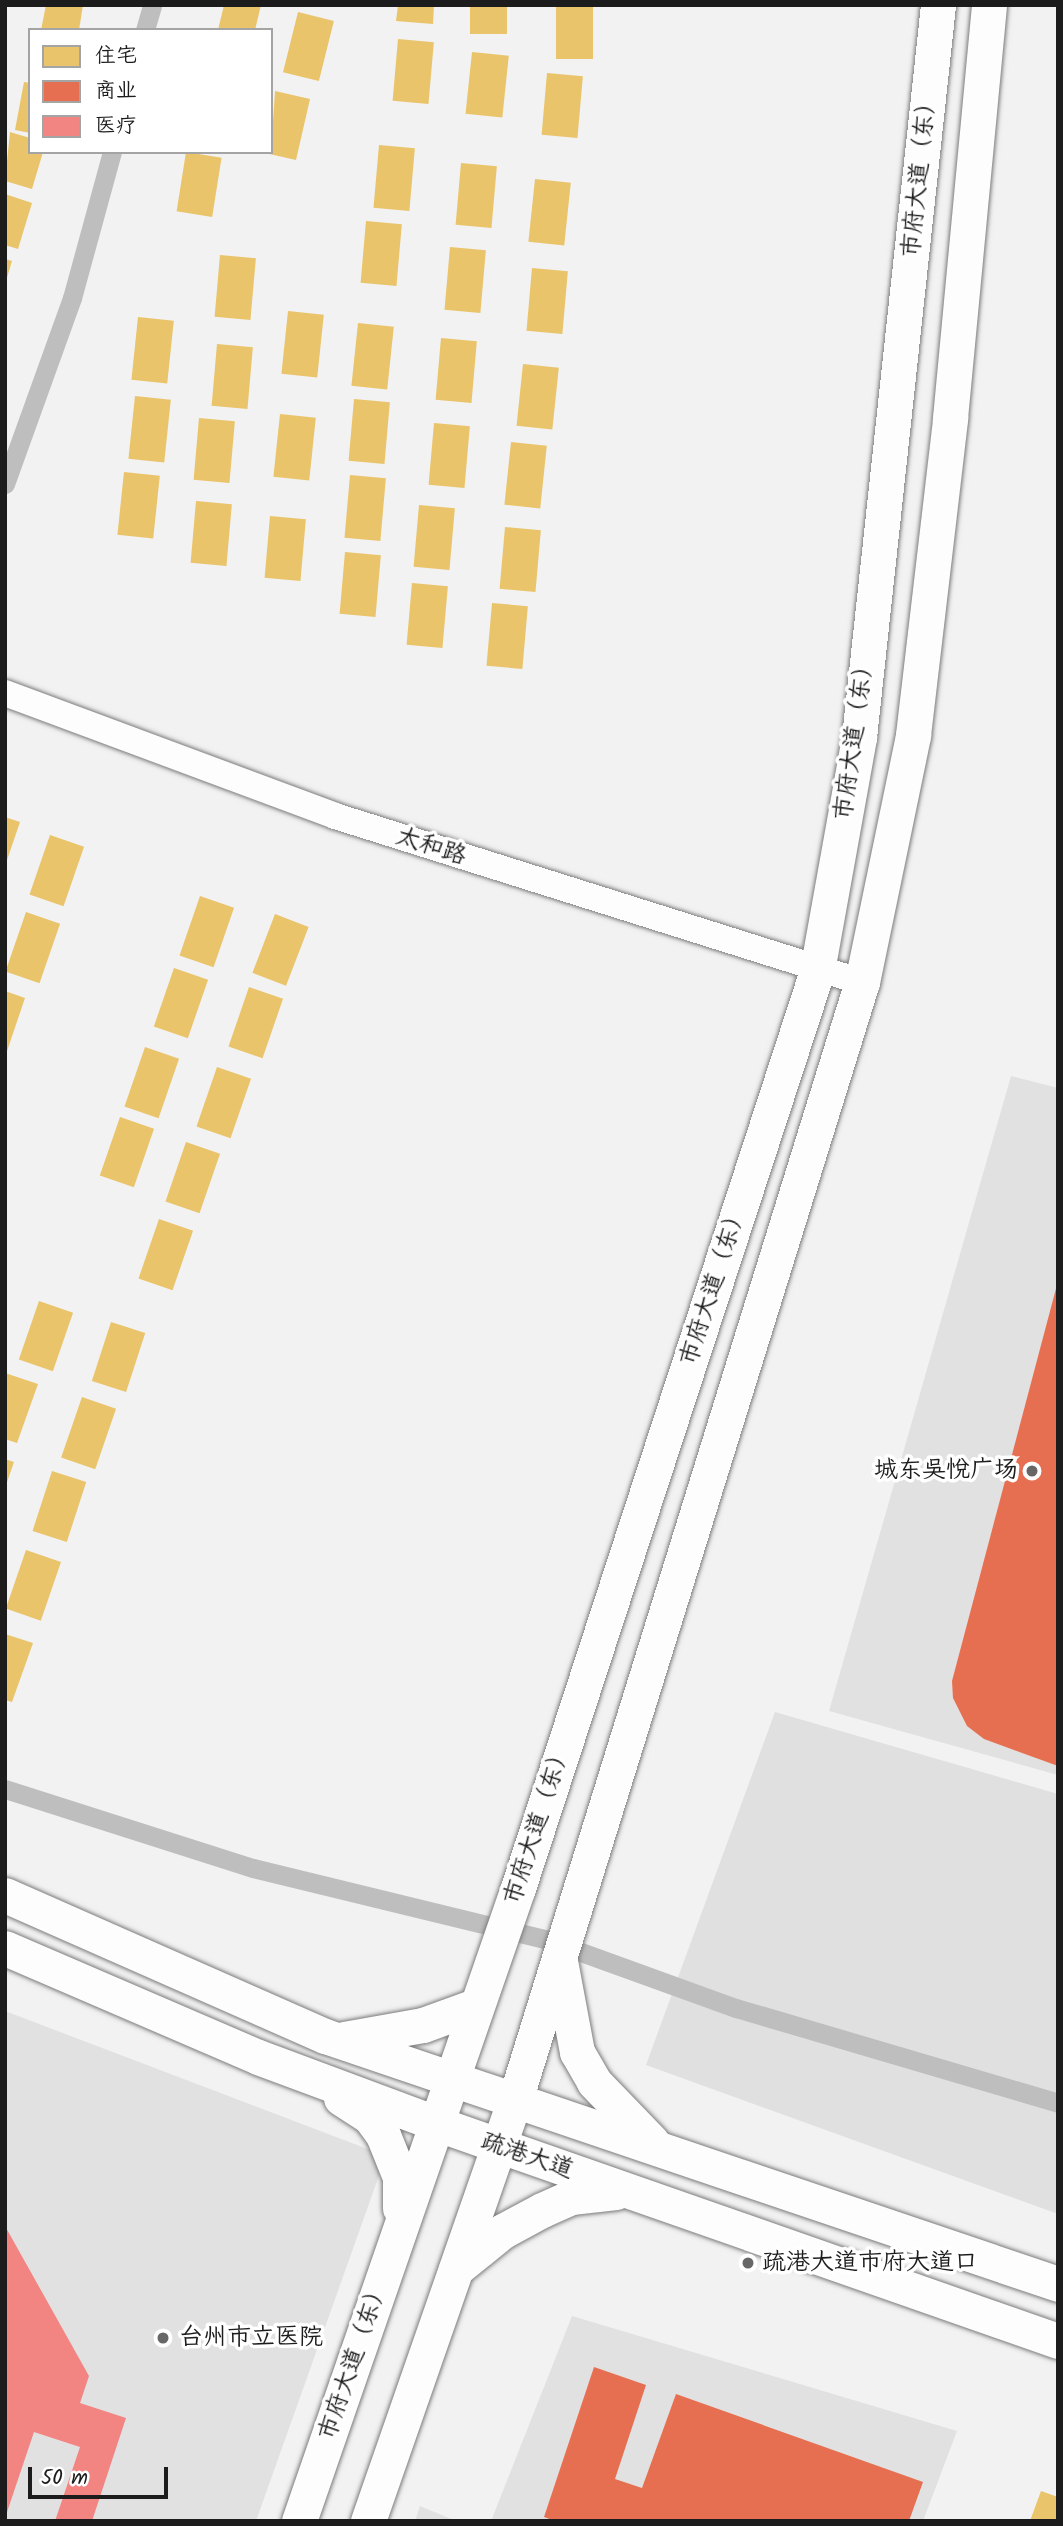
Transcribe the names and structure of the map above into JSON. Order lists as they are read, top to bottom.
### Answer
{
  "streets": {
    "main road": ["市府大道（东）", "疏港大道"],
    "street": ["太和路"]
  },
  "crossings": [
    ["市府大道（东）", "太和路"],
    ["市府大道（东）", "疏港大道"]
  ],
  "places": ["城东吴悦广场", "疏港大道市府大道口", "台州市立医院"],
  "legend": ["住宅", "商业", "医疗"],
  "scale_bar": "50 m"
}
